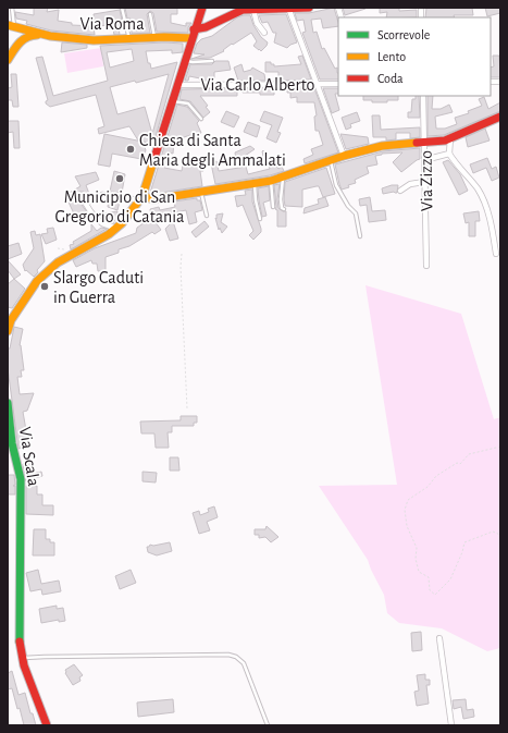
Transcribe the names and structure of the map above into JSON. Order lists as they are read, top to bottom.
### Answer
{
  "streets": {
    "street": [
      "Via Roma",
      "Via Carlo Alberto",
      "Via Zizzo",
      "Via Scala"
    ]
  },
  "places": ["Chiesa di Santa Maria degli Ammalati", "Municipio di San Gregorio di Catania", "Slargo Caduti in Guerra"],
  "legend": ["Scorrevole", "Lento", "Coda"]
}
